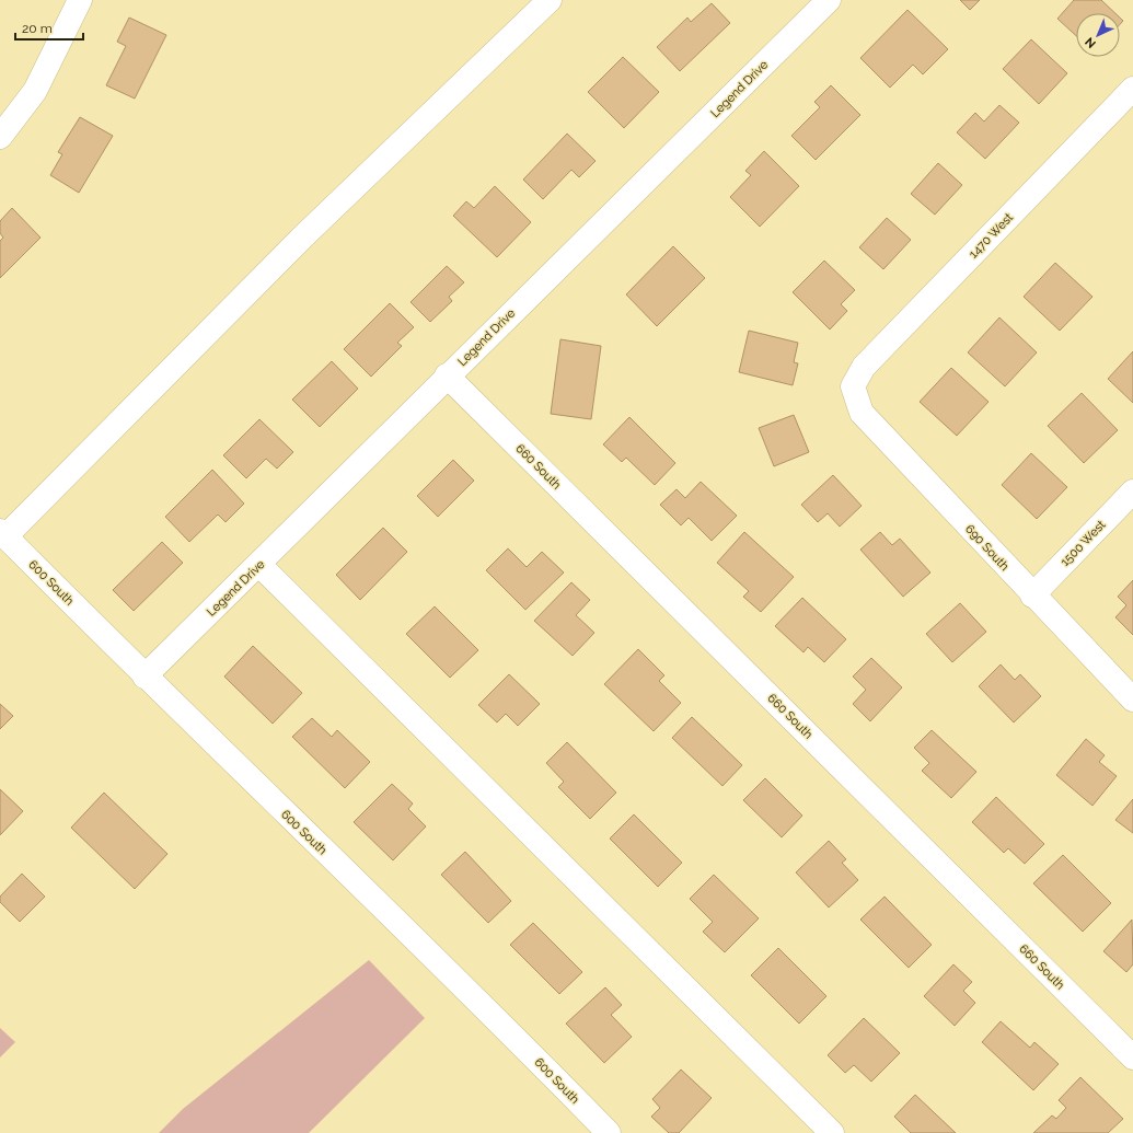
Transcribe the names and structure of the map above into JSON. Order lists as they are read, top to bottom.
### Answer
{
  "streets": {
    "street": [
      "Legend Drive",
      "1470 West",
      "660 South",
      "1500 West",
      "690 South",
      "600 South"
    ]
  },
  "crossings": [
    ["Legend Drive", "660 South"],
    ["Legend Drive", "600 South"],
    ["1470 West", "690 South"],
    ["1500 West", "690 South"]
  ],
  "scale_bar": "20 m",
  "north": "bottom left"
}
